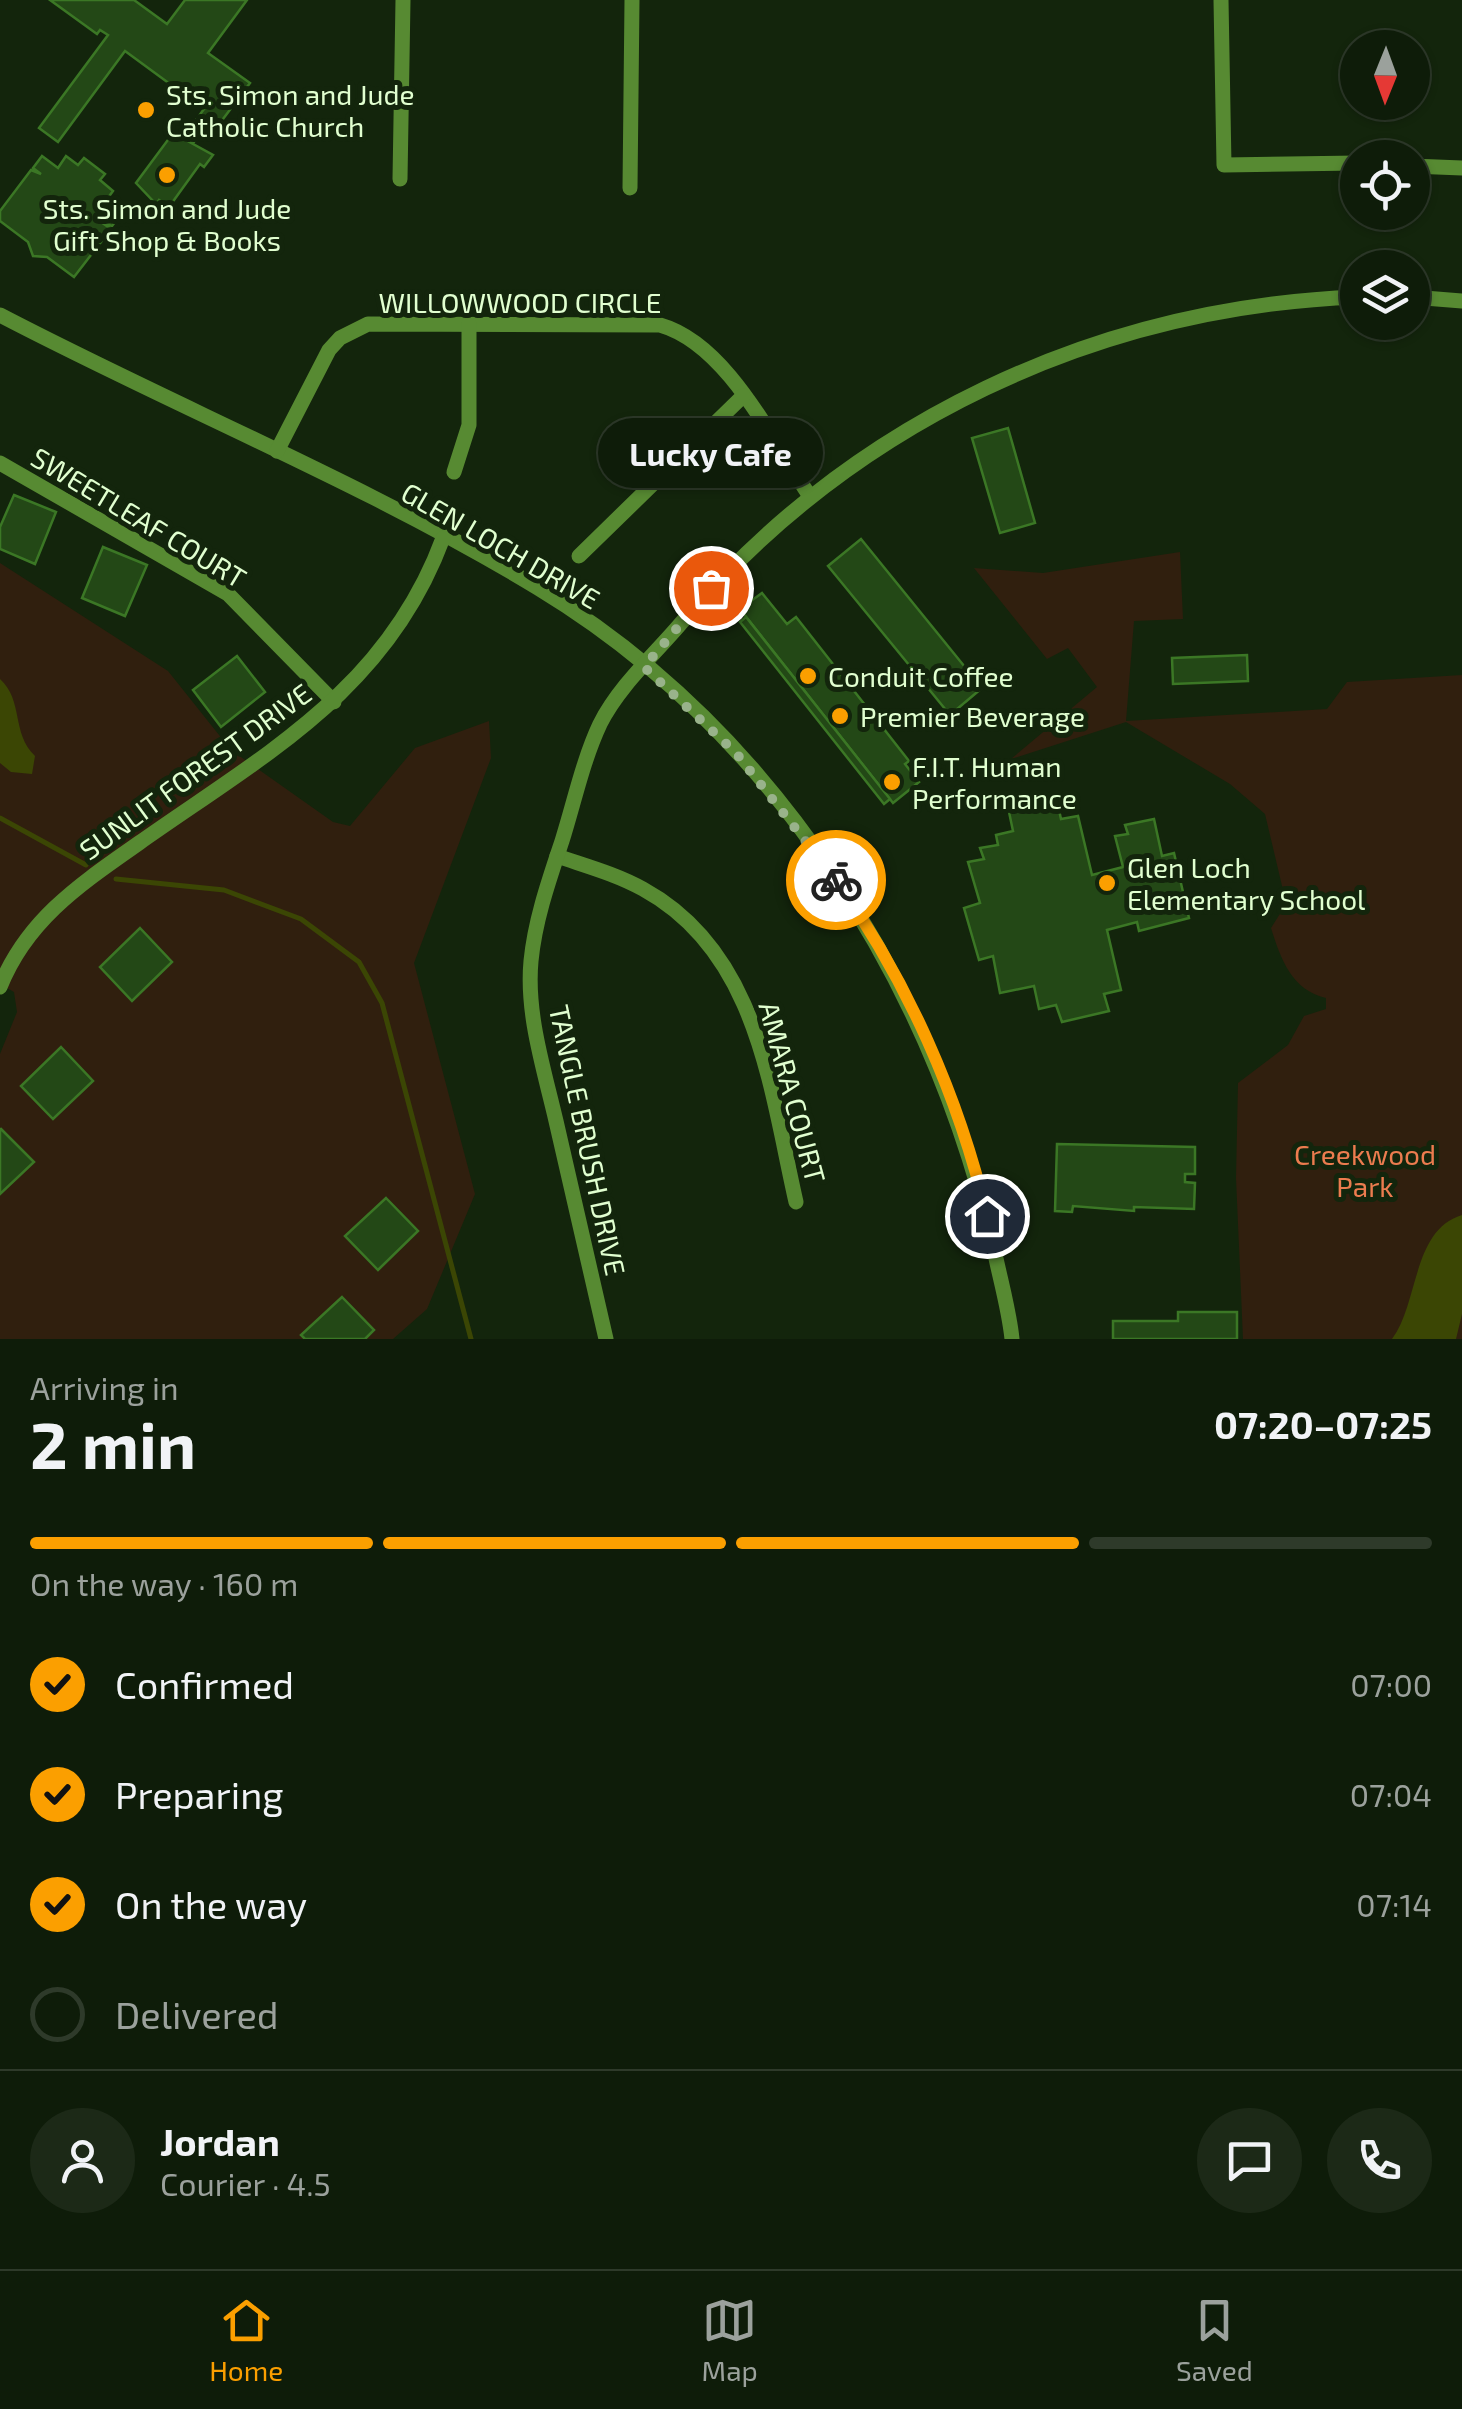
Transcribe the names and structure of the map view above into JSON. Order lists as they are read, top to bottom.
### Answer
{
  "streets": {
    "street": [
      "WILLOWWOOD CIRCLE",
      "SWEETLEAF COURT",
      "GLEN LOCH DRIVE",
      "SUNLIT FOREST DRIVE",
      "AMARA COURT",
      "TANGLE BRUSH DRIVE"
    ]
  },
  "crossings": [
    ["WILLOWWOOD CIRCLE", "GLEN LOCH DRIVE"],
    ["WILLOWWOOD CIRCLE", "TANGLE BRUSH DRIVE"],
    ["SWEETLEAF COURT", "SUNLIT FOREST DRIVE"],
    ["GLEN LOCH DRIVE", "SUNLIT FOREST DRIVE"],
    ["GLEN LOCH DRIVE", "TANGLE BRUSH DRIVE"],
    ["AMARA COURT", "TANGLE BRUSH DRIVE"]
  ],
  "parks": ["Creekwood Park"],
  "places": [
    "Sts. Simon and Jude Catholic Church",
    "Sts. Simon and Jude Gift Shop & Books",
    "Lucky Cafe",
    "Conduit Coffee",
    "Premier Beverage",
    "F.I.T. Human Performance",
    "Glen Loch Elementary School"
  ],
  "north": "bottom",
  "page": {
    "bubble": "Lucky Cafe",
    "heading": ["2 min", "Arriving in", "07:20–07:25"],
    "panel": ["Jordan", "Courier · 4.5"],
    "bar": "On the way · 160 m",
    "list": [
      ["Confirmed", "07:00"],
      ["Preparing", "07:04"],
      ["On the way", "07:14"],
      "Delivered"
    ],
    "tabs": ["Home", "Map", "Saved"]
  }
}
